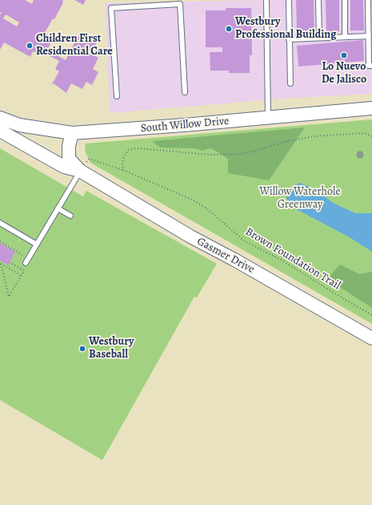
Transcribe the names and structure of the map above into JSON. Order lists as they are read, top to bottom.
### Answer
{
  "streets": {
    "street": ["South Willow Drive", "Gasmer Drive"],
    "path": ["Brown Foundation Trail"]
  },
  "crossings": [
    ["South Willow Drive", "Gasmer Drive"],
    ["Gasmer Drive", "Brown Foundation Trail"]
  ],
  "parks": ["Willow Waterhole Greenway"],
  "places": [
    "Westbury Professional Building",
    "Children First Residential Care",
    "Lo Nuevo De Jalisco",
    "Westbury Baseball"
  ]
}
